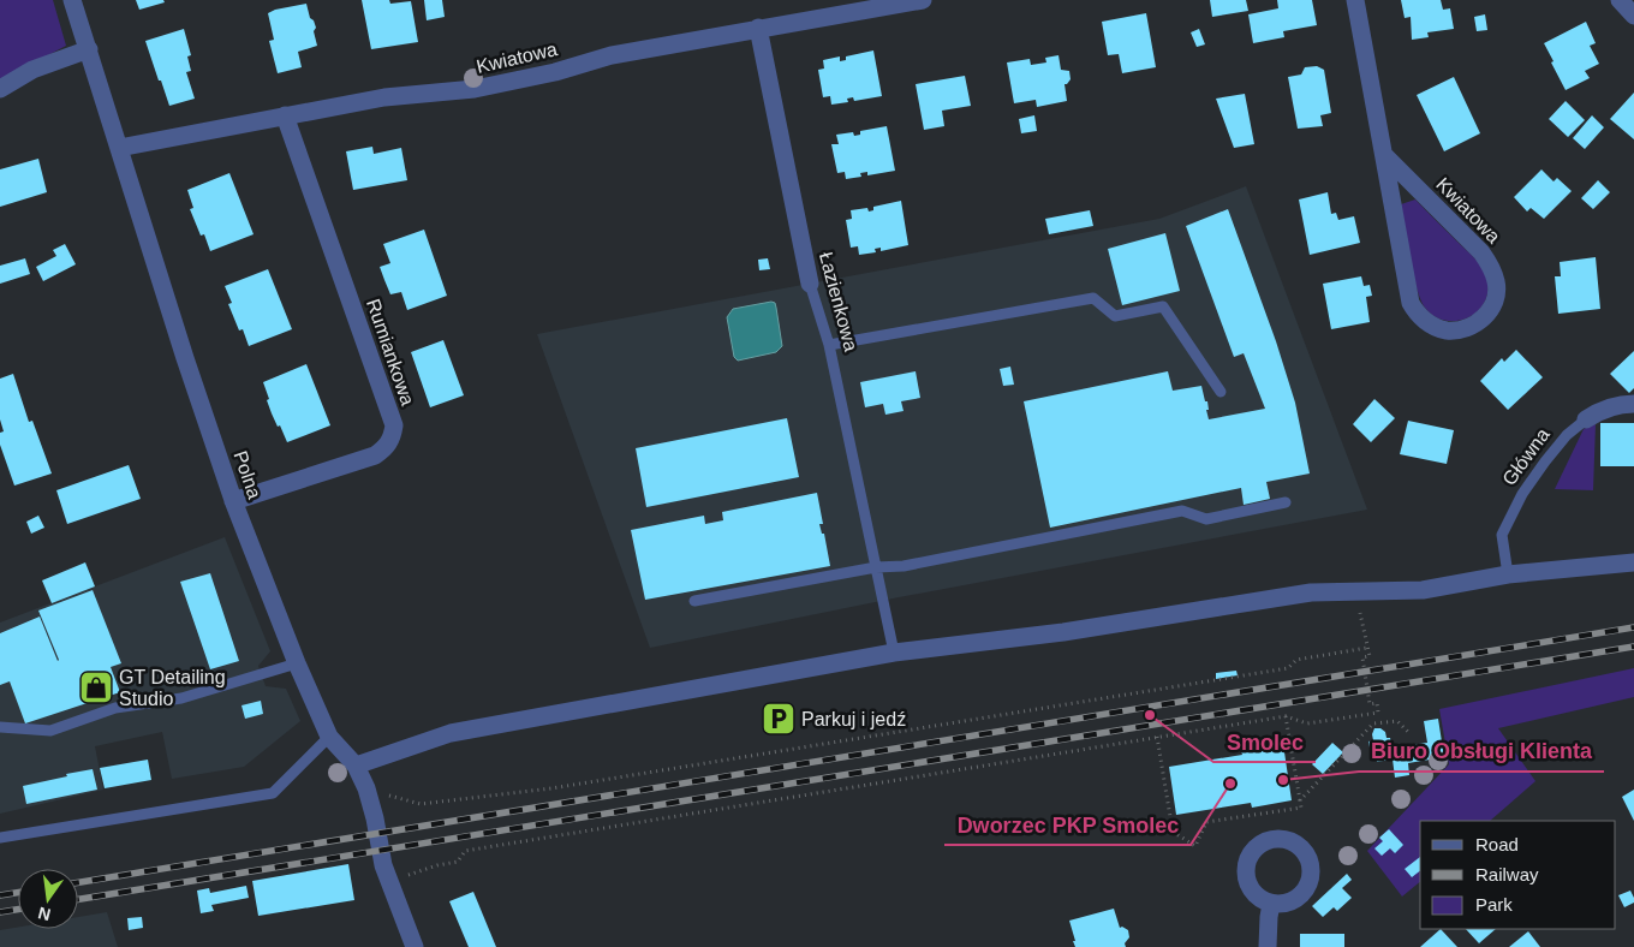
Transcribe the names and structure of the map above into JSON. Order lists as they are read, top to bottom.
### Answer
{
  "streets": {
    "street": [
      "Kwiatowa",
      "Łazienkowa",
      "Rumiankowa",
      "Główna",
      "Polna"
    ]
  },
  "crossings": [
    ["Kwiatowa", "Łazienkowa"],
    ["Kwiatowa", "Rumiankowa"],
    ["Kwiatowa", "Polna"],
    ["Rumiankowa", "Polna"]
  ],
  "places": {
    "shop": ["GT Detailing Studio"],
    "other": ["Smolec", "Biuro Obsługi Klienta", "Dworzec PKP Smolec"],
    "parking": ["Parkuj i jedź"]
  },
  "legend": ["Road", "Railway", "Park"],
  "north": "bottom"
}
